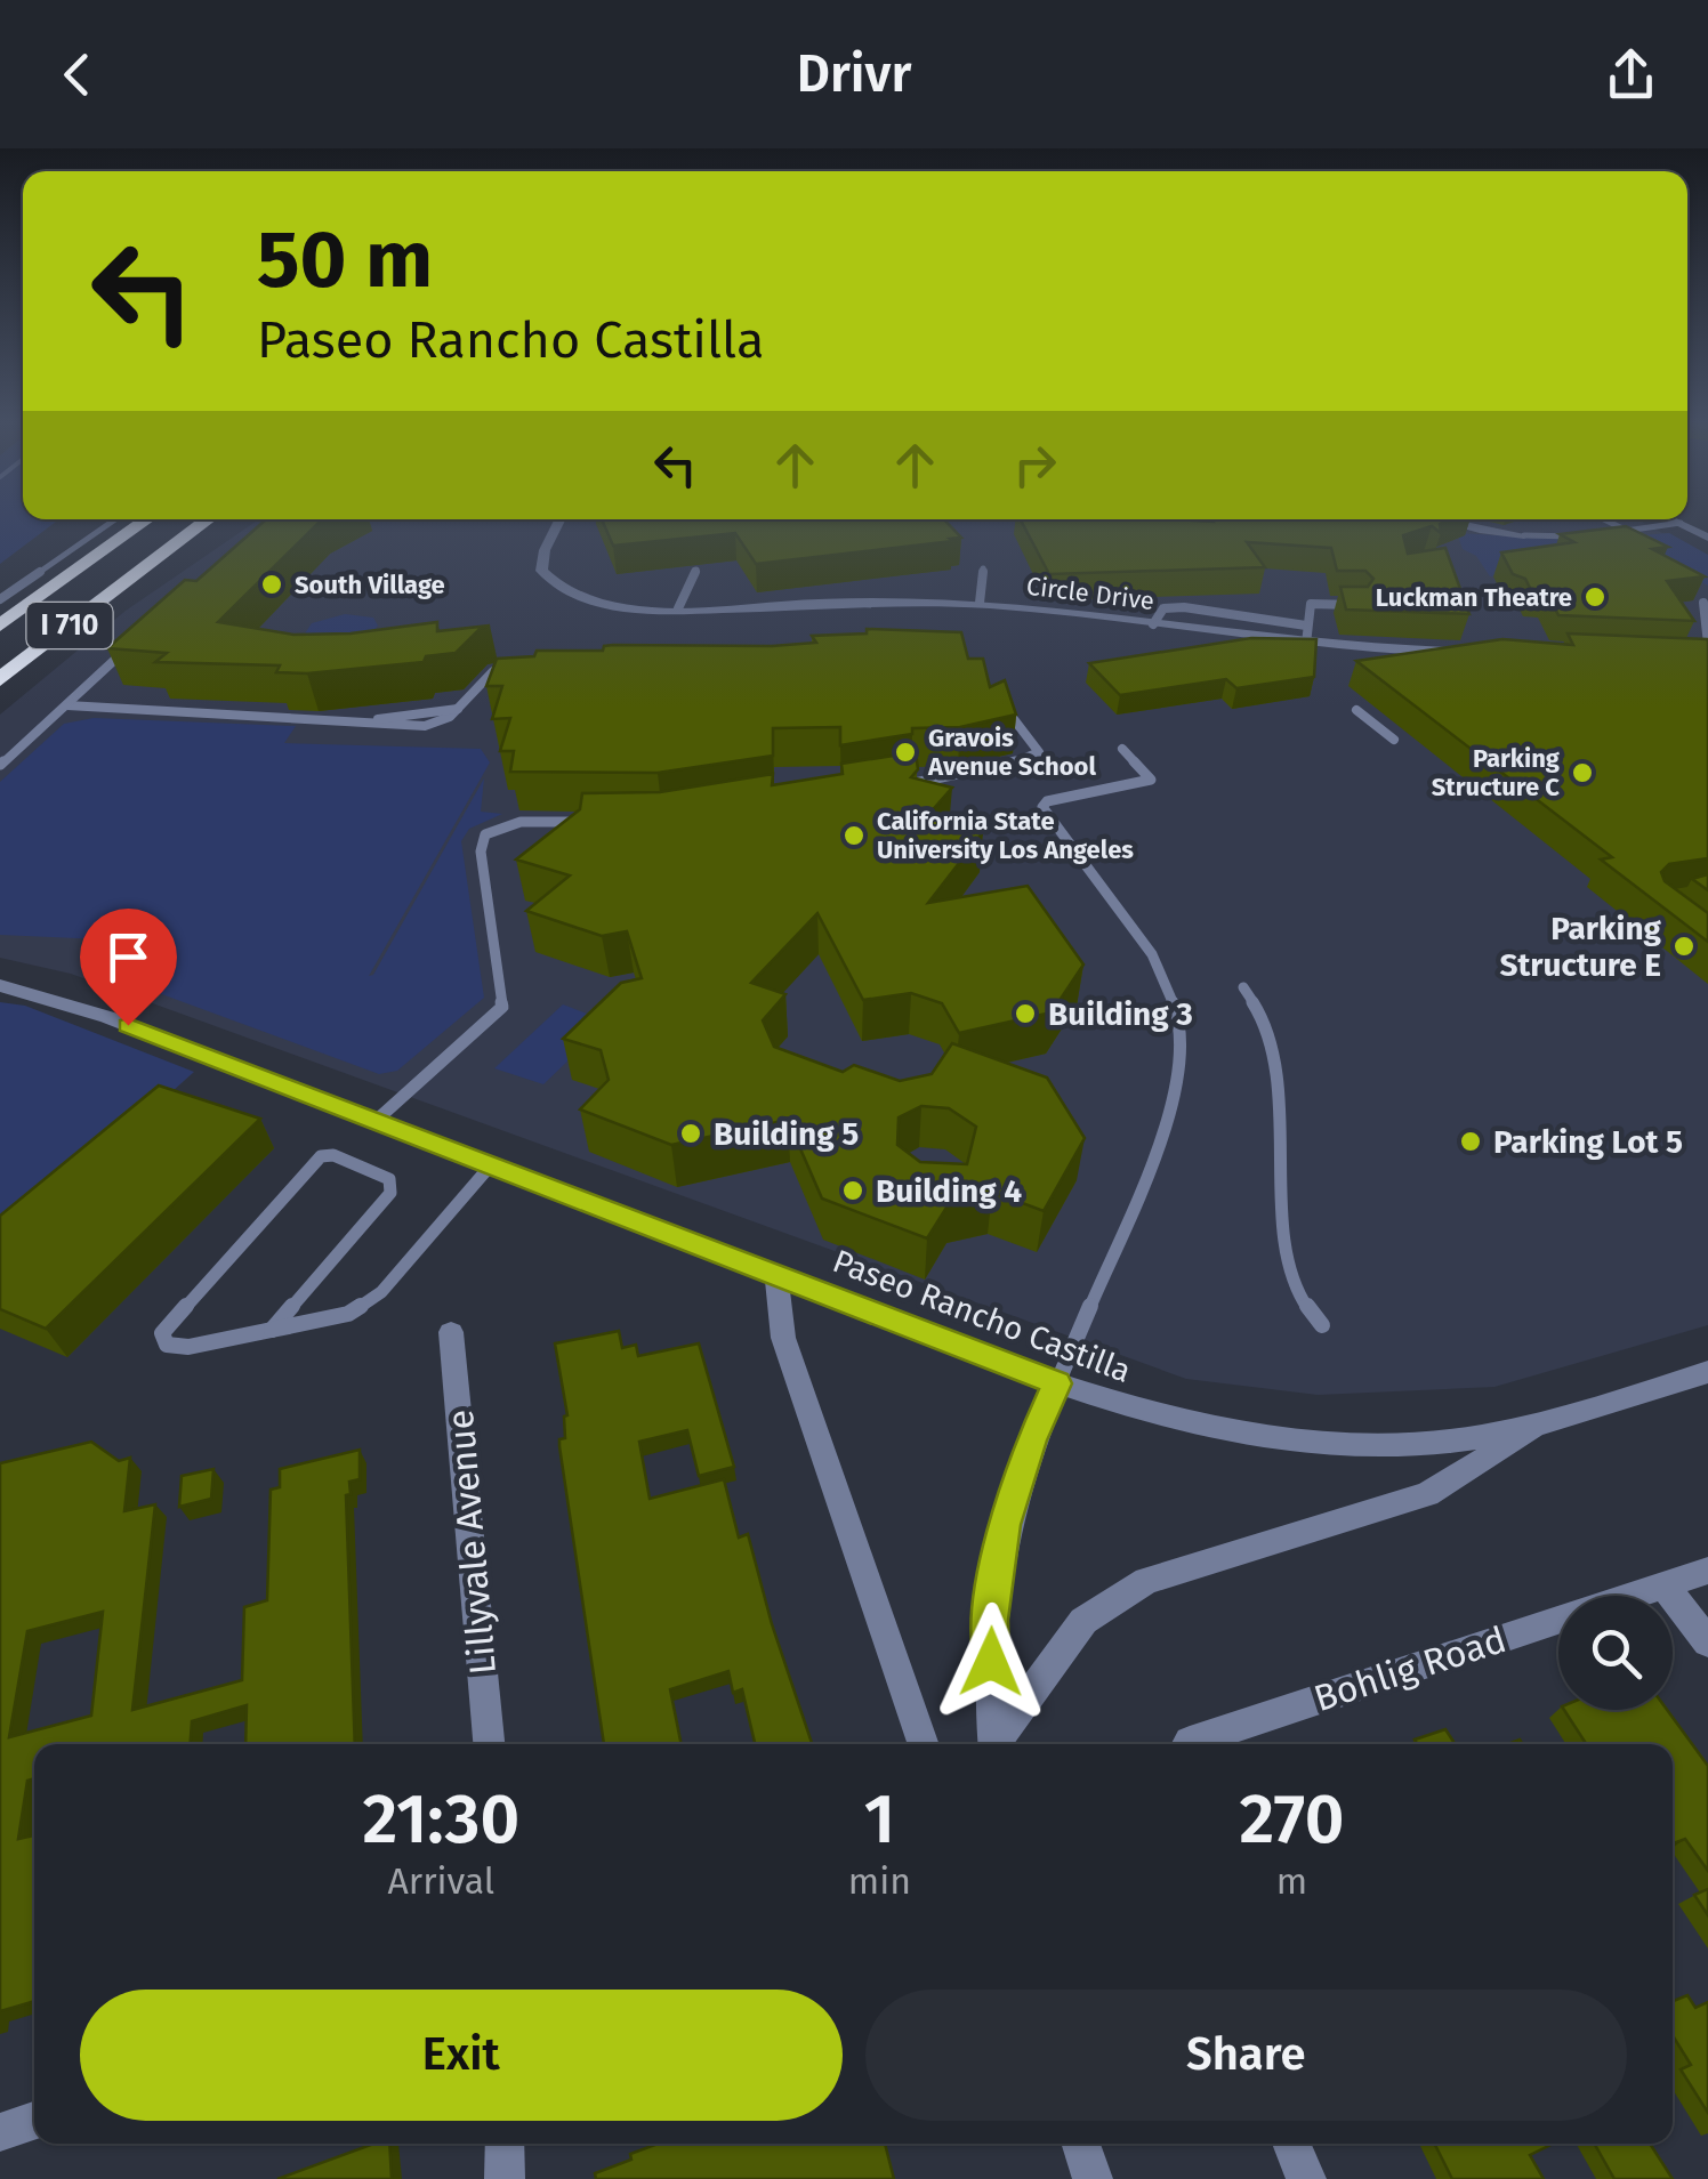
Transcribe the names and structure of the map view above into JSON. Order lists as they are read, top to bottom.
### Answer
{
  "streets": {
    "highway": ["I 710"],
    "street": [
      "Circle Drive",
      "Paseo Rancho Castilla",
      "Lillyvale Avenue",
      "Bohlig Road"
    ]
  },
  "places": [
    "South Village",
    "Luckman Theatre",
    "Gravois Avenue School",
    "Parking Structure C",
    "California State University Los Angeles",
    "Parking Structure E",
    "Building 3",
    "Building 5",
    "Parking Lot 5",
    "Building 4"
  ],
  "page": {
    "header": "Drivr",
    "turn": ["50 m", "Paseo Rancho Castilla"],
    "eta": [
      "21:30",
      "Arrival",
      "1",
      "min",
      "270",
      "m"
    ],
    "buttons": ["Exit", "Share"]
  }
}
